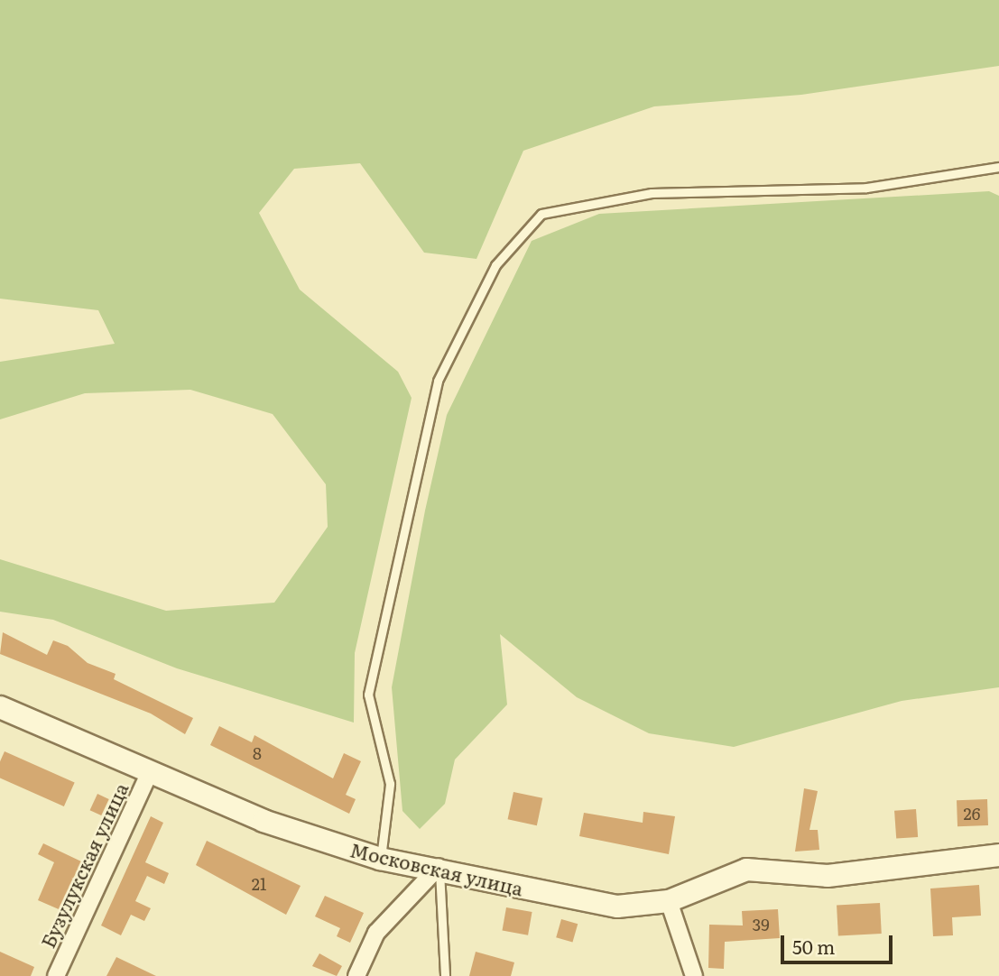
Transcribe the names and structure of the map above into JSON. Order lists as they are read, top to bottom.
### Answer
{
  "streets": {
    "street": ["Бузулукская улица", "Московская улица"]
  },
  "crossings": [
    ["Бузулукская улица", "Московская улица"]
  ],
  "house_numbers": [
    "8",
    "26",
    "21",
    "39"
  ],
  "scale_bar": "50 m"
}
